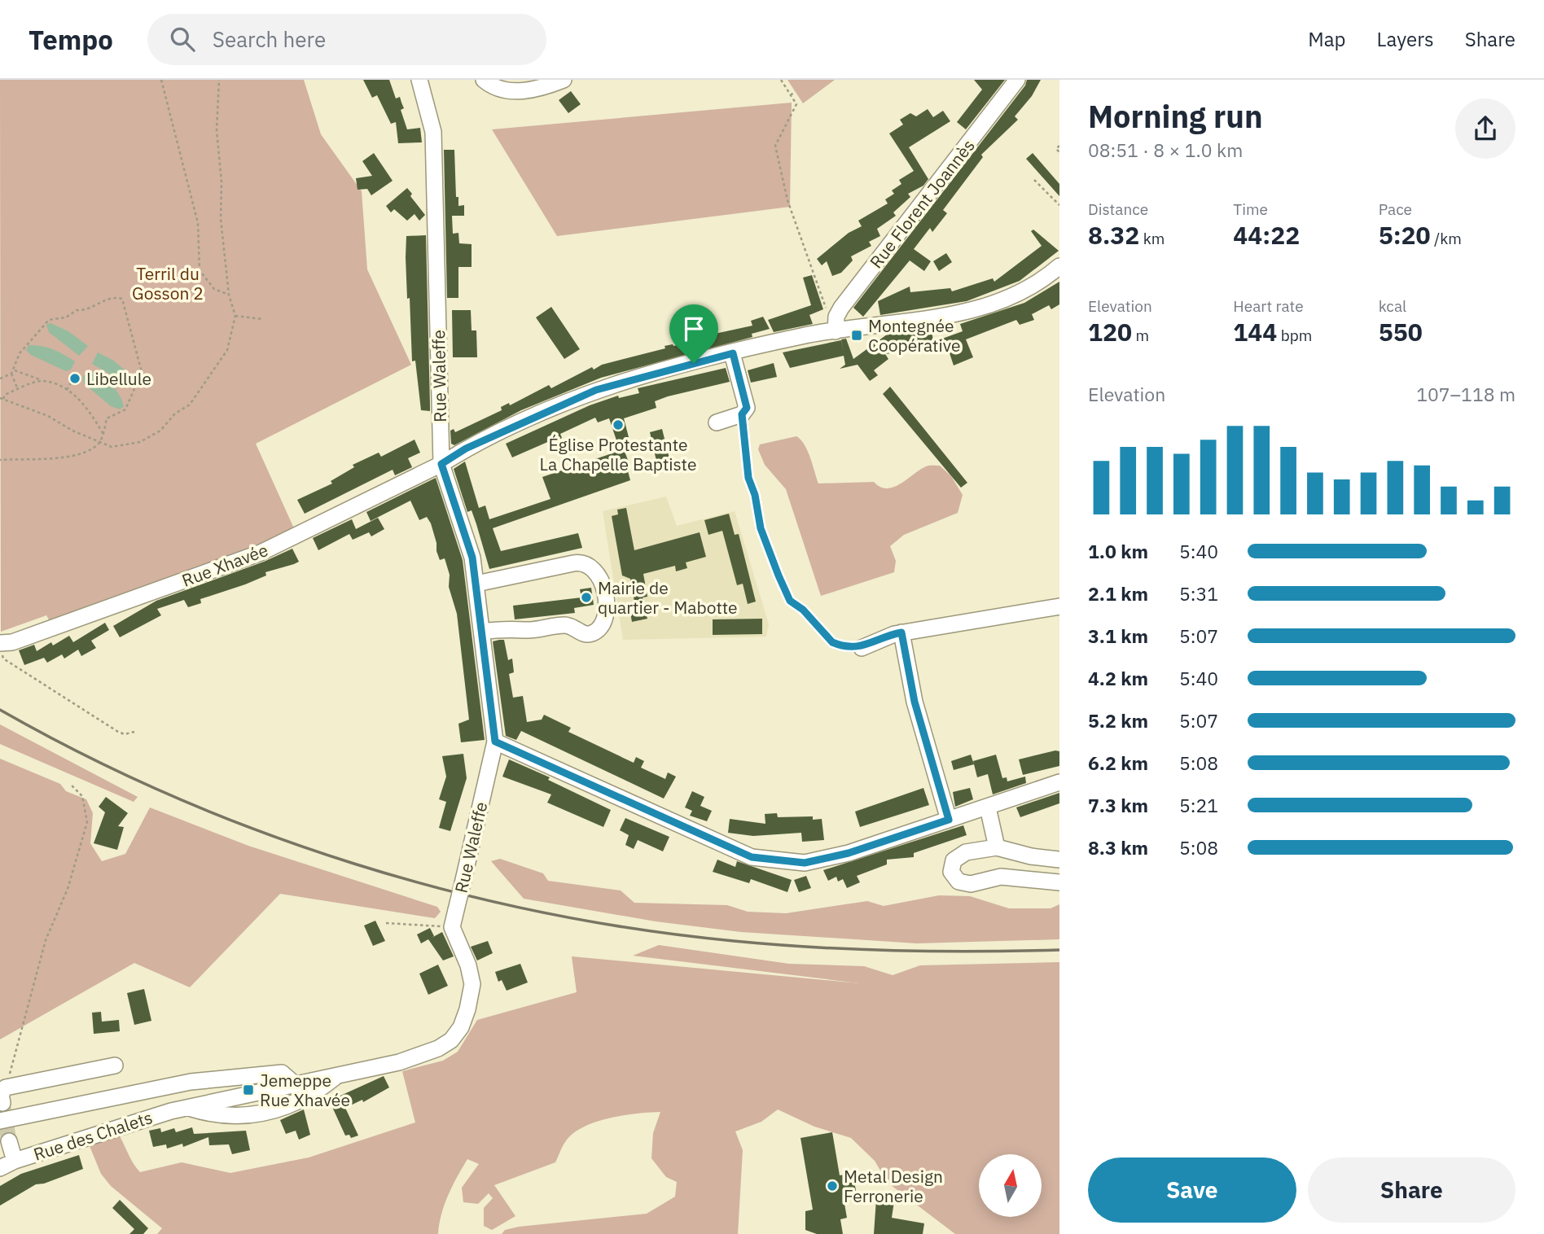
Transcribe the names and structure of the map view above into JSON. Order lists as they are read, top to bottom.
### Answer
{
  "streets": {
    "street": [
      "Rue Florent Joannès",
      "Rue Waleffe",
      "Rue Xhavée",
      "Rue des Chalets"
    ]
  },
  "crossings": [
    ["Rue Florent Joannès", "Rue Xhavée"],
    ["Rue Waleffe", "Rue Xhavée"],
    ["Rue Waleffe", "Rue des Chalets"]
  ],
  "parks": ["Terril du Gosson 2"],
  "places": {
    "transit": ["Montegnée Coopérative", "Jemeppe Rue Xhavée"],
    "other": [
      "Libellule",
      "Église Protestante La Chapelle Baptiste",
      "Mairie de quartier - Mabotte",
      "Metal Design Ferronerie"
    ]
  },
  "north": "top",
  "page": {
    "header": "Tempo",
    "search": "Search here",
    "nav": ["Map", "Layers", "Share"],
    "heading": ["Morning run", "08:51 · 8 × 1.0 km"],
    "stats": [
      ["Distance", "8.32 km"],
      ["Time", "44:22"],
      ["Pace", "5:20 /km"],
      ["Elevation", "120 m"],
      ["Heart rate", "144 bpm"],
      ["kcal", "550"]
    ],
    "chart": ["Elevation", "107–118 m"],
    "list": [
      {
        "name": "1.0 km",
        "note": "5:40"
      },
      {
        "name": "2.1 km",
        "note": "5:31"
      },
      {
        "name": "3.1 km",
        "note": "5:07"
      },
      {
        "name": "4.2 km",
        "note": "5:40"
      },
      {
        "name": "5.2 km",
        "note": "5:07"
      },
      {
        "name": "6.2 km",
        "note": "5:08"
      },
      {
        "name": "7.3 km",
        "note": "5:21"
      },
      {
        "name": "8.3 km",
        "note": "5:08"
      }
    ],
    "buttons": ["Save", "Share"]
  }
}
